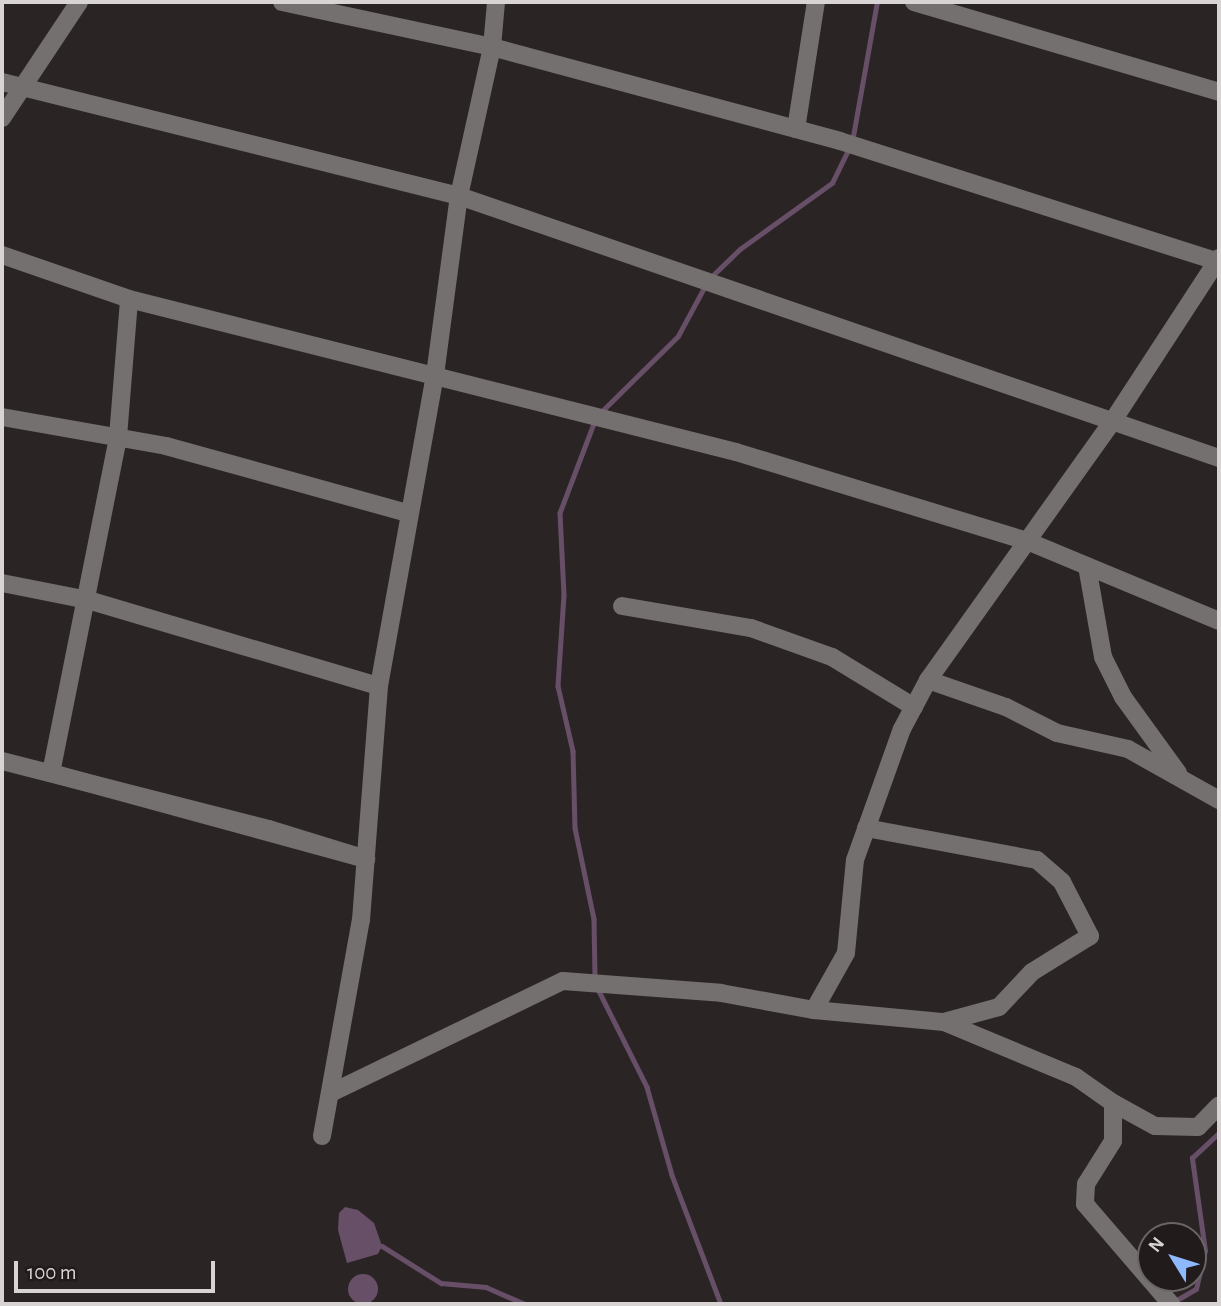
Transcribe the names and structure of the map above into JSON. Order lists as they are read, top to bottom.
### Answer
{
  "scale_bar": "100 m",
  "north": "top left"
}
